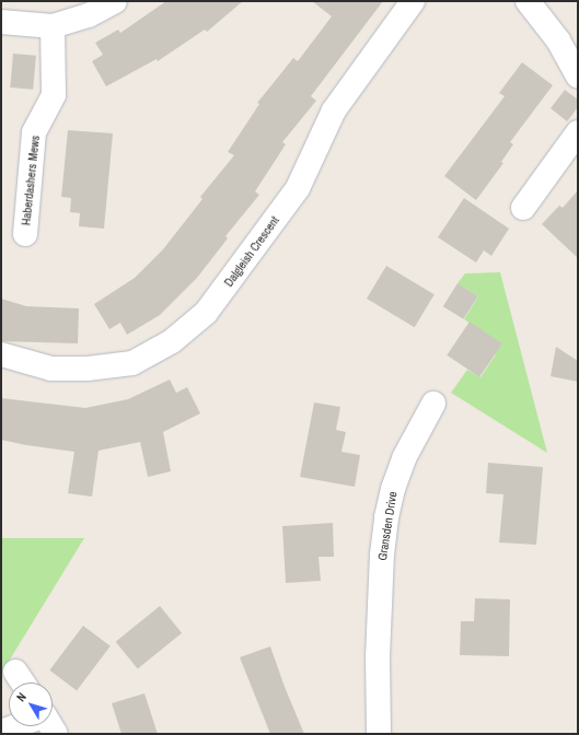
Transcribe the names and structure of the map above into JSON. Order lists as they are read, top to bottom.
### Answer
{
  "streets": {
    "street": ["Haberdashers Mews", "Dalgleish Crescent", "Gransden Drive"]
  },
  "north": "top left"
}
